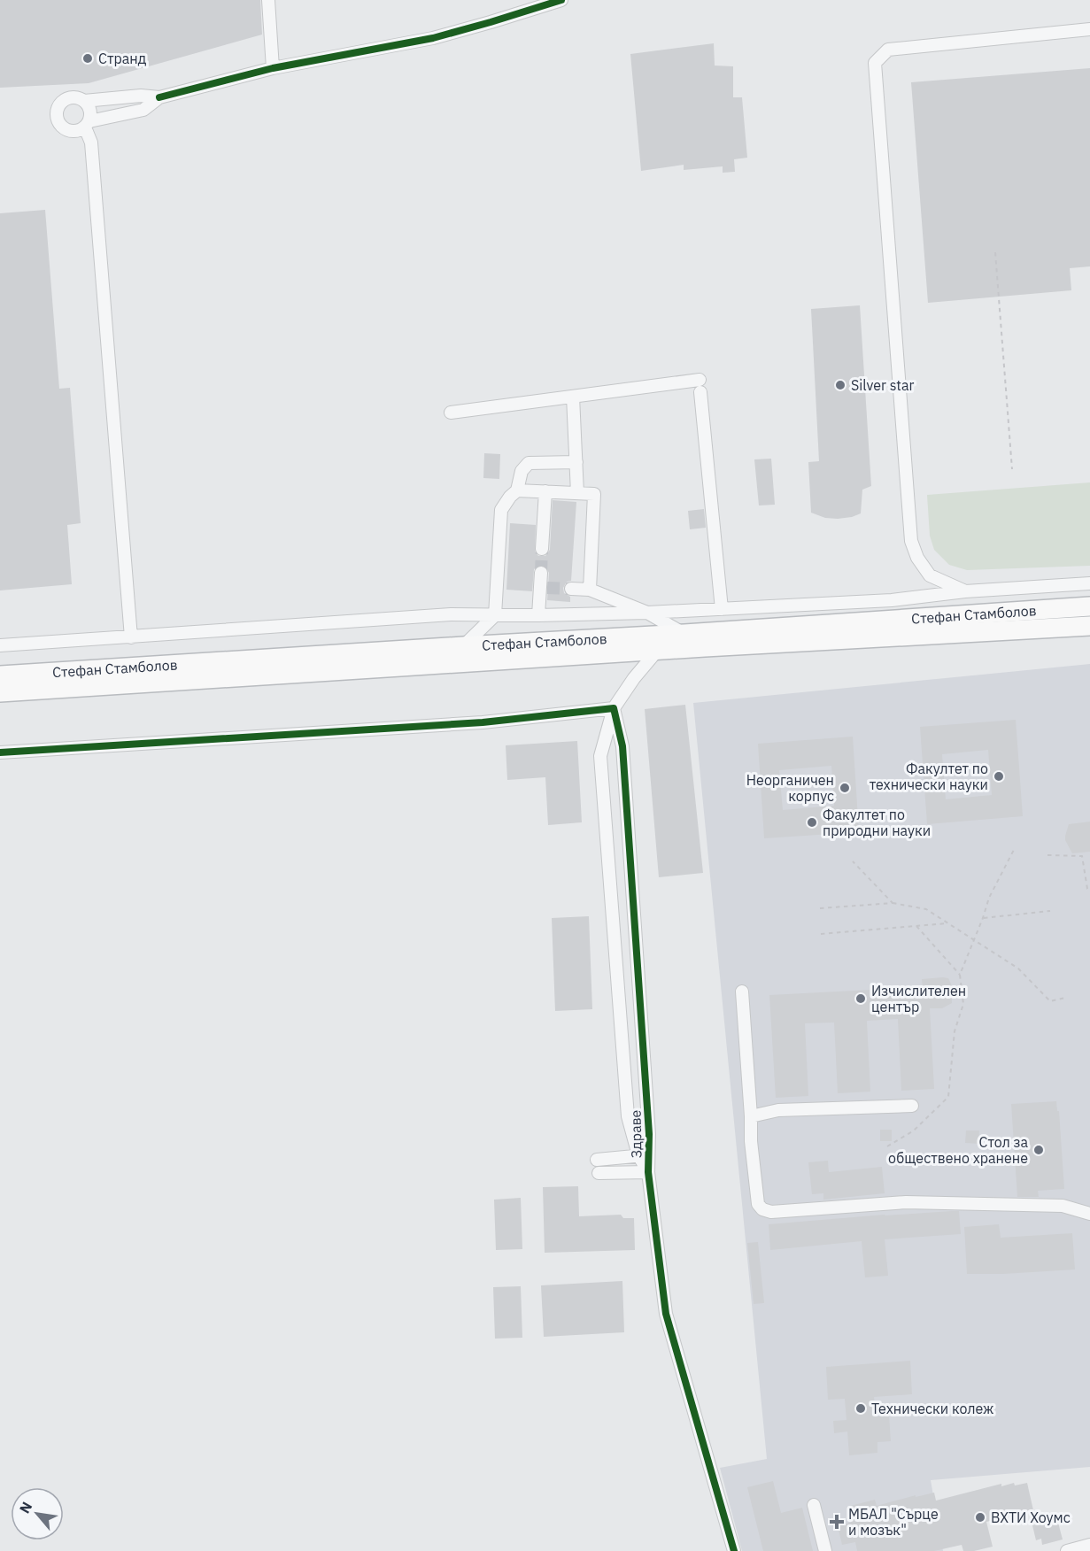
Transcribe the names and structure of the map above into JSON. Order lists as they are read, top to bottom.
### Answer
{
  "streets": {
    "highway": ["Стефан Стамболов"],
    "street": ["Здраве"]
  },
  "places": {
    "other": [
      "Странд",
      "Silver star",
      "Факултет по технически науки",
      "Неорганичен корпус",
      "Факултет по природни науки",
      "Изчислителен център",
      "Стол за обществено хранене",
      "Технически колеж",
      "ВХТИ Хоумс"
    ],
    "health": ["МБАЛ \"Сърце и мозък\""]
  },
  "north": "top left"
}
